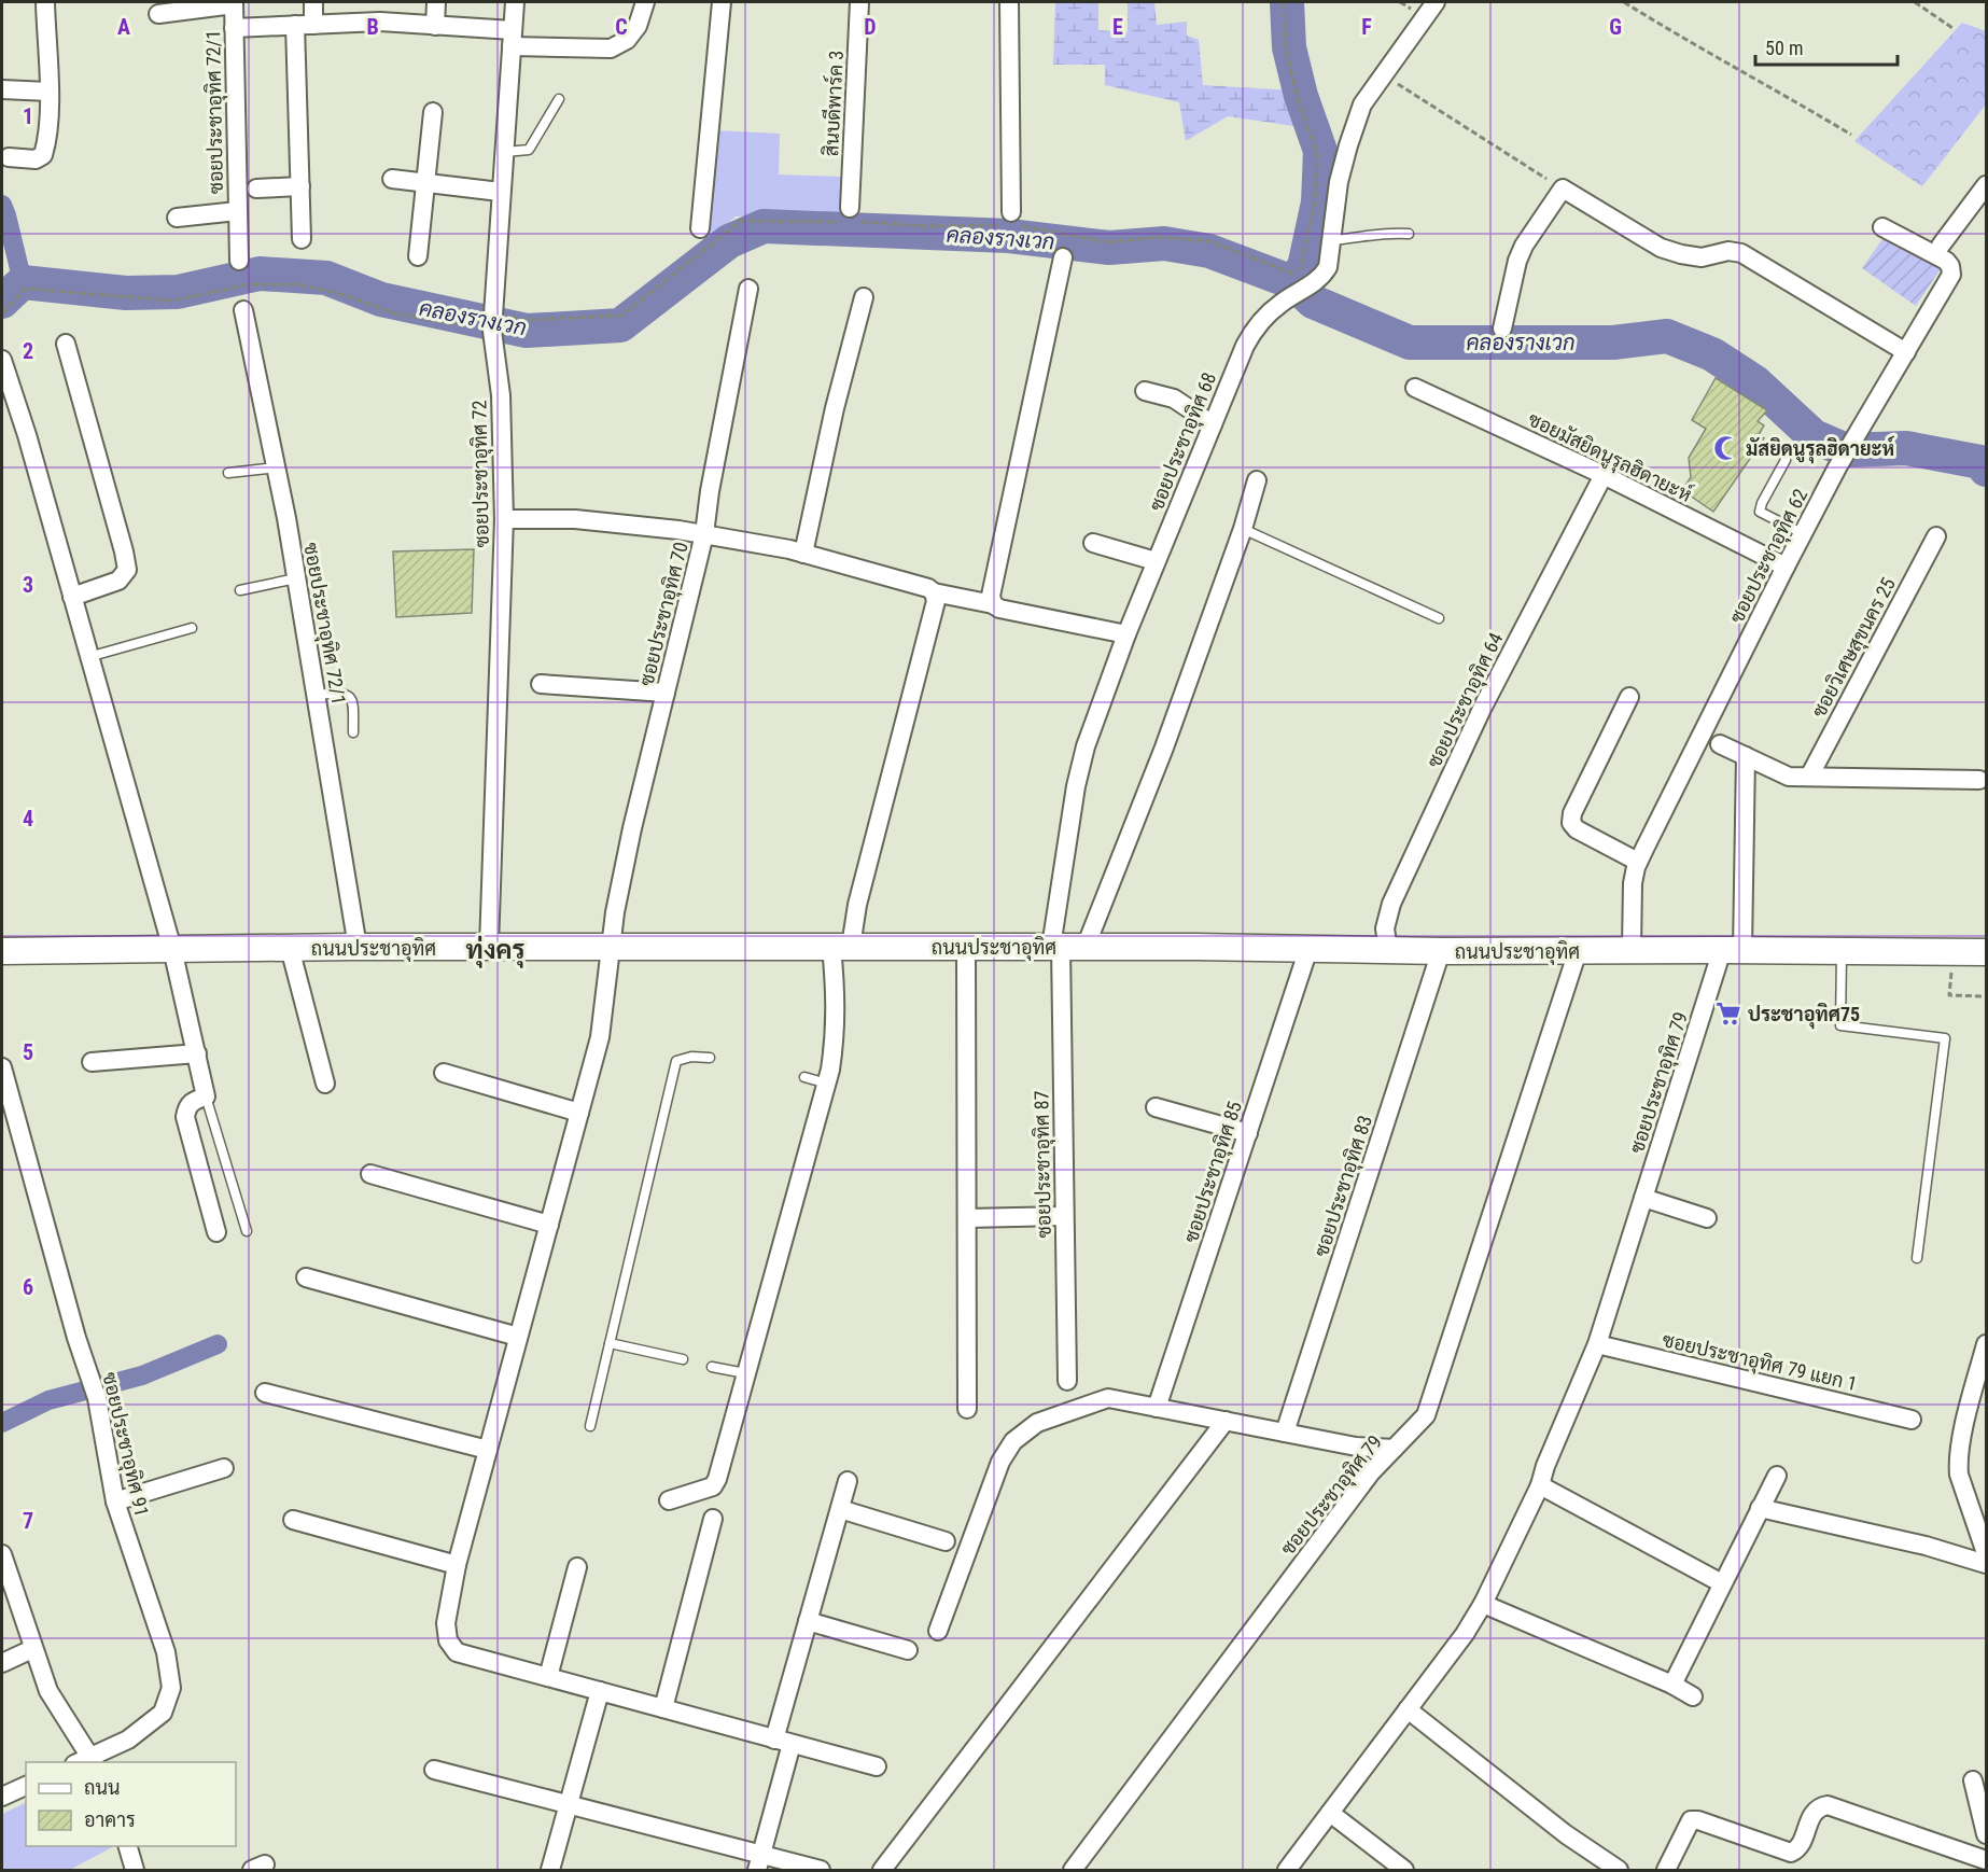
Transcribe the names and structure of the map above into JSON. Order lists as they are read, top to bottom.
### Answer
{
  "streets": {
    "main road": ["ถนนประชาอุทิศ"],
    "street": [
      "สินบดีพาร์ค 3",
      "ซอยประชาอุทิศ 72/1",
      "ซอยประชาอุทิศ 68",
      "ซอยมัสยิดนูรุลฮิดายะห์",
      "ซอยประชาอุทิศ 72",
      "ซอยประชาอุทิศ 62",
      "ซอยประชาอุทิศ 70",
      "ซอยวิเศษสุขนคร 25",
      "ซอยประชาอุทิศ 64",
      "ซอยประชาอุทิศ 79",
      "ซอยประชาอุทิศ 87",
      "ซอยประชาอุทิศ 85",
      "ซอยประชาอุทิศ 83",
      "ซอยประชาอุทิศ 79 แยก 1",
      "ซอยประชาอุทิศ 91"
    ]
  },
  "crossings": [
    ["ซอยประชาอุทิศ 72/1", "ถนนประชาอุทิศ"],
    ["ซอยประชาอุทิศ 68", "ถนนประชาอุทิศ"],
    ["ซอยประชาอุทิศ 68", "ซอยประชาอุทิศ 87"],
    ["ซอยมัสยิดนูรุลฮิดายะห์", "ซอยประชาอุทิศ 62"],
    ["ซอยมัสยิดนูรุลฮิดายะห์", "ซอยประชาอุทิศ 64"],
    ["ซอยประชาอุทิศ 72", "ถนนประชาอุทิศ"],
    ["ซอยประชาอุทิศ 62", "ถนนประชาอุทิศ"],
    ["ซอยประชาอุทิศ 70", "ถนนประชาอุทิศ"],
    ["ซอยประชาอุทิศ 64", "ถนนประชาอุทิศ"],
    ["ถนนประชาอุทิศ", "ซอยประชาอุทิศ 79"],
    ["ถนนประชาอุทิศ", "ซอยประชาอุทิศ 87"],
    ["ถนนประชาอุทิศ", "ซอยประชาอุทิศ 85"],
    ["ถนนประชาอุทิศ", "ซอยประชาอุทิศ 83"],
    ["ซอยประชาอุทิศ 79", "ซอยประชาอุทิศ 79 แยก 1"]
  ],
  "districts": ["ทุ่งครุ"],
  "water": ["คลองรางเวก"],
  "places": {
    "mosque": ["มัสยิดนูรุลฮิดายะห์"],
    "supermarket": ["ประชาอุทิศ75"]
  },
  "legend": ["ถนน", "อาคาร"],
  "scale_bar": "50 m",
  "grid": {
    "columns": [
      "A",
      "B",
      "C",
      "D",
      "E",
      "F",
      "G"
    ],
    "rows": [
      "1",
      "2",
      "3",
      "4",
      "5",
      "6",
      "7"
    ]
  }
}
